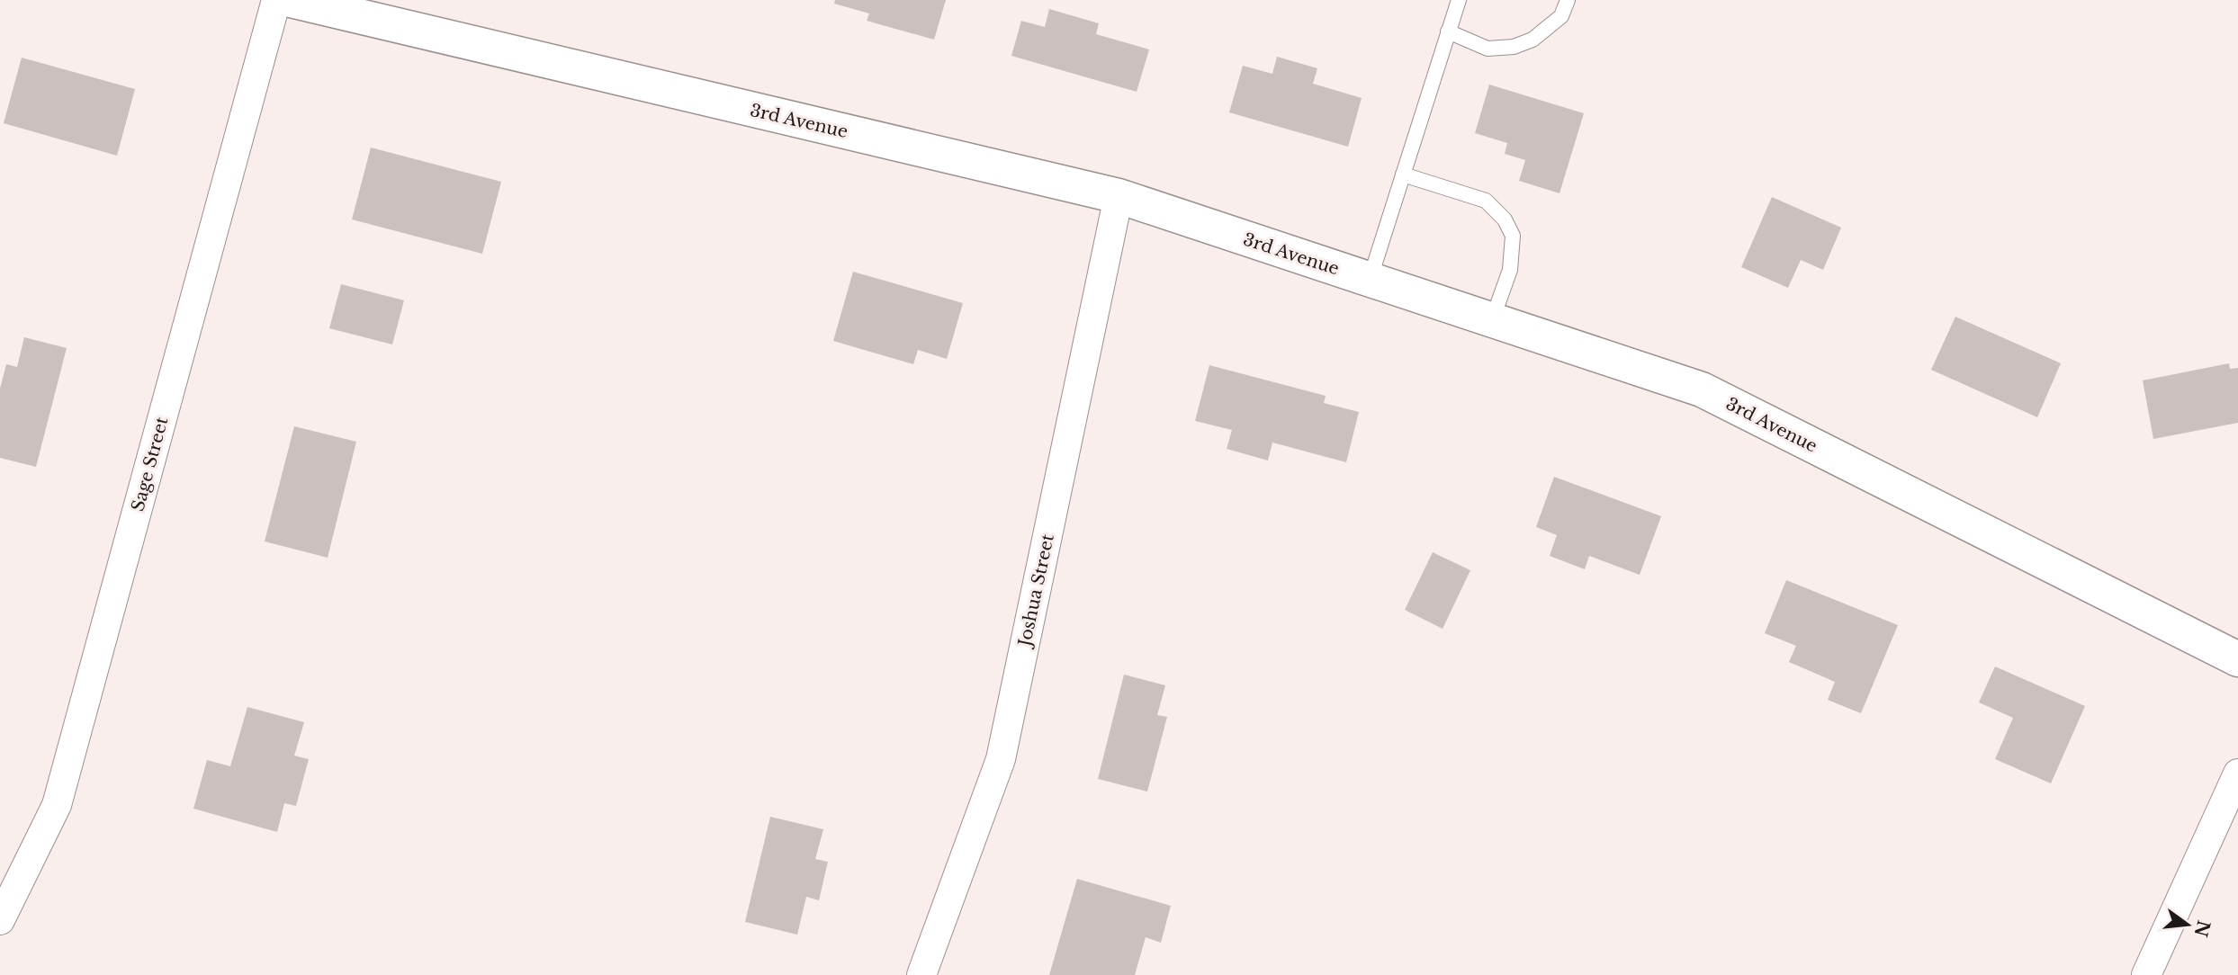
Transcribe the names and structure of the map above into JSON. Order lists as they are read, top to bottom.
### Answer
{
  "streets": {
    "street": ["3rd Avenue", "Sage Street", "Joshua Street"]
  },
  "crossings": [
    ["3rd Avenue", "Joshua Street"]
  ],
  "north": "right"
}
